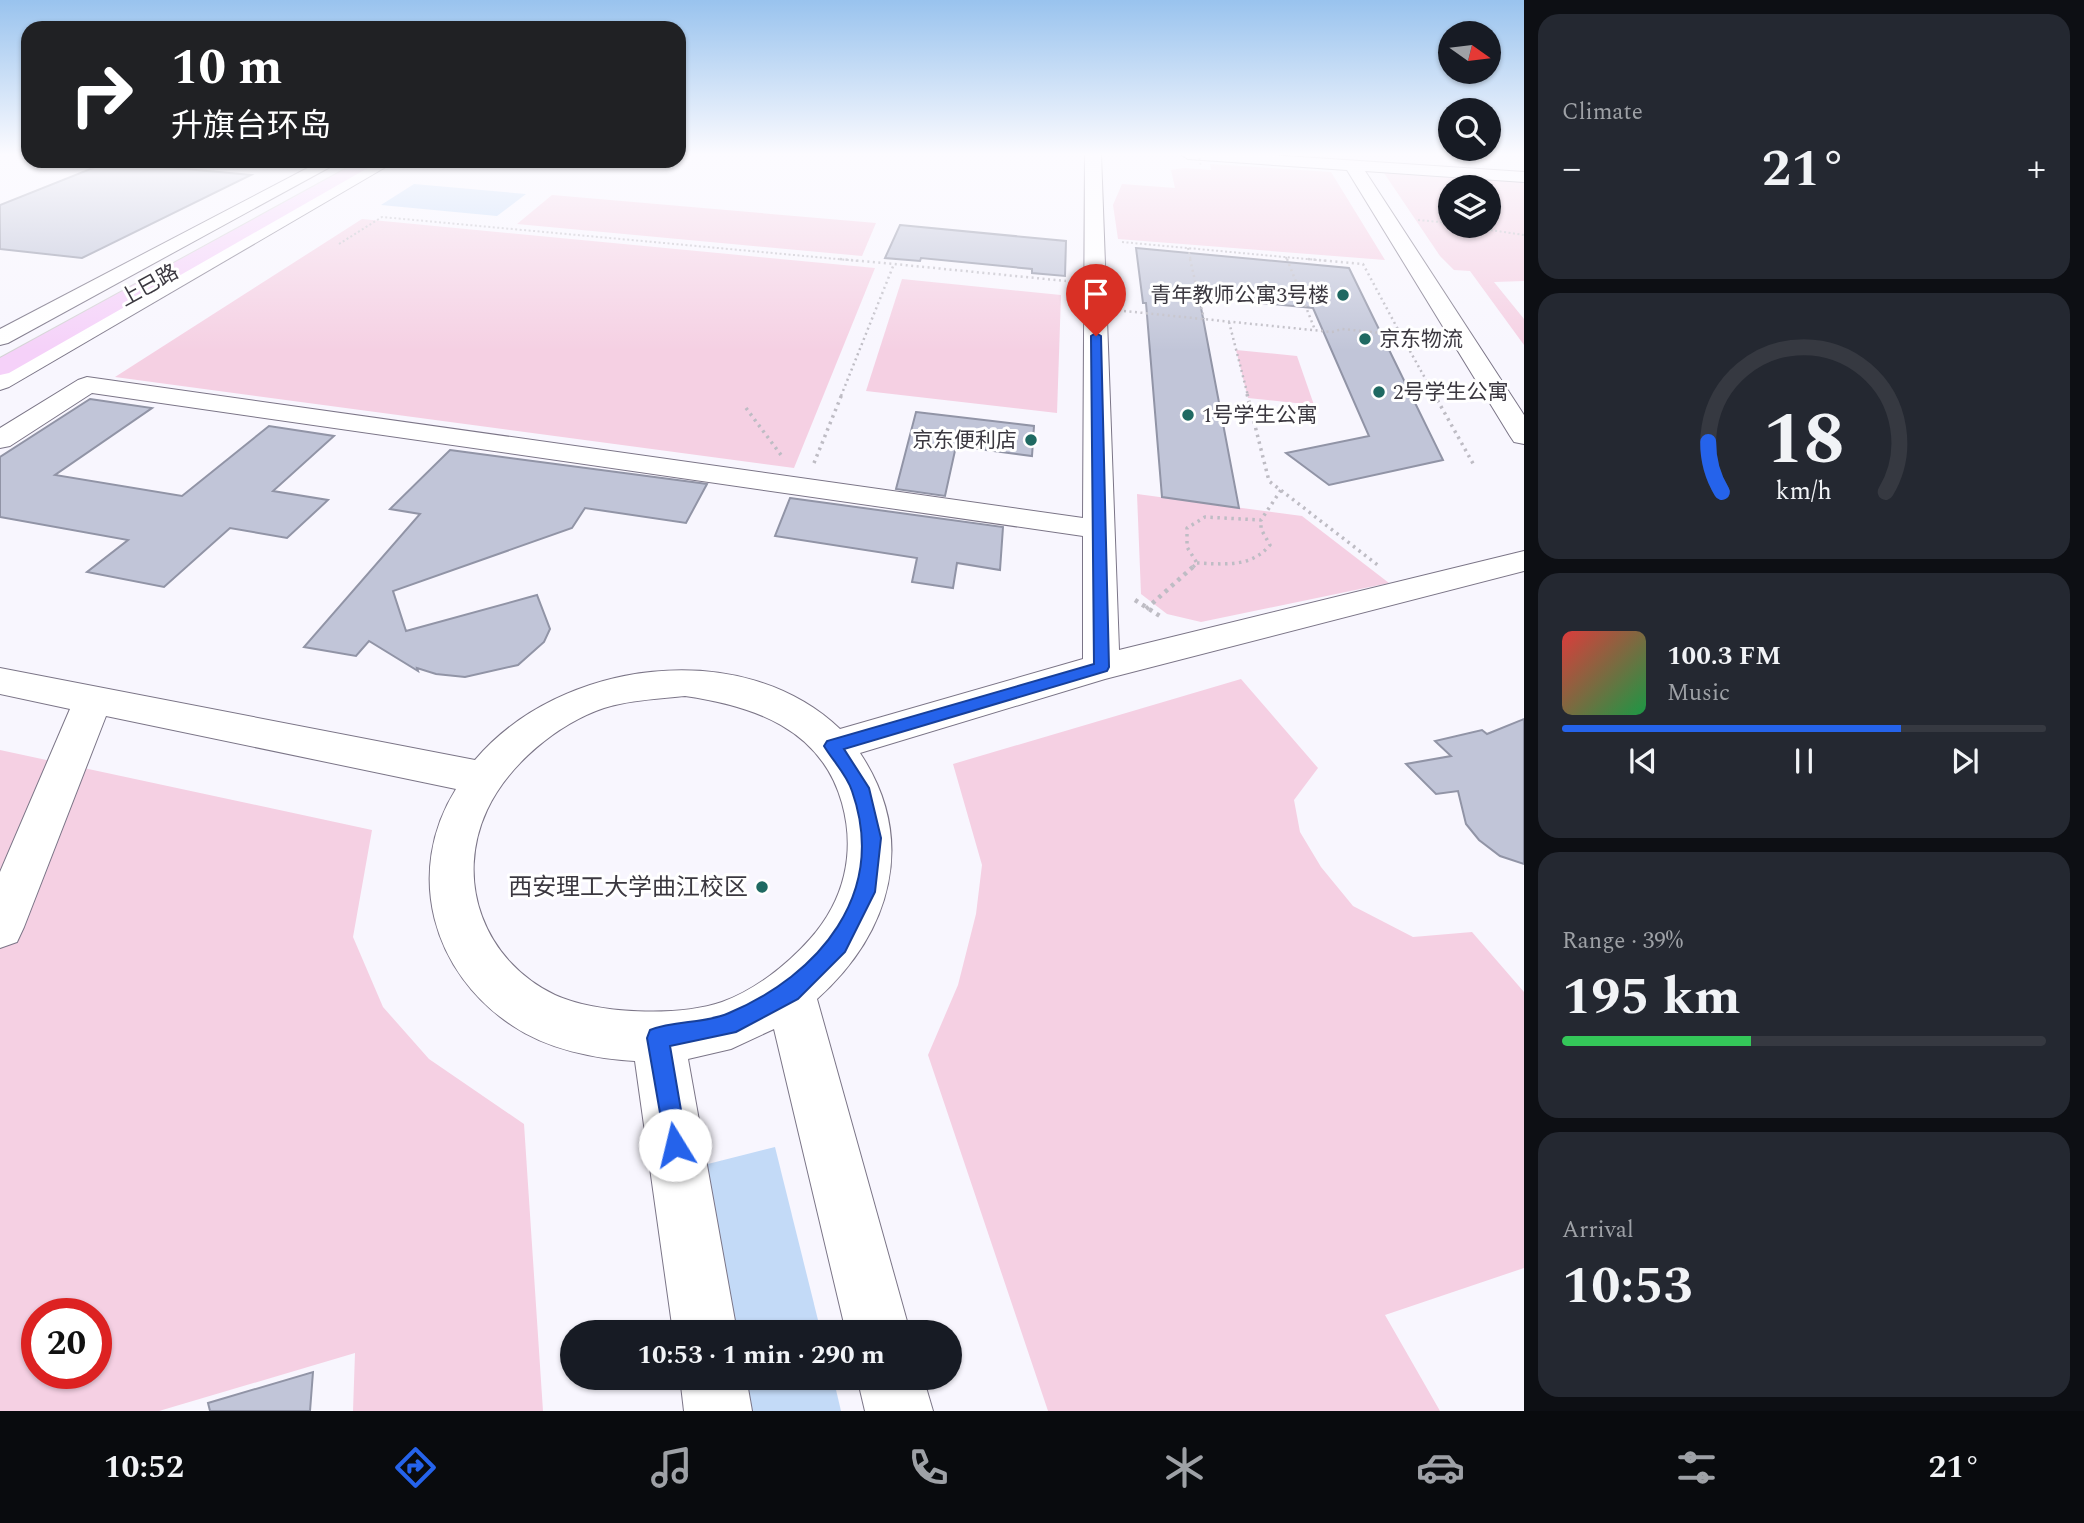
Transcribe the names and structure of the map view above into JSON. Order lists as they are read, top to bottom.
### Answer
{
  "streets": {
    "main road": ["上巳路"]
  },
  "places": [
    "青年教师公寓3号楼",
    "京东物流",
    "2号学生公寓",
    "1号学生公寓",
    "京东便利店",
    "西安理工大学曲江校区"
  ],
  "north": "right",
  "page": {
    "tile": [
      "Climate",
      ["Range · 39%", "195 km"],
      ["Arrival", "10:53"]
    ],
    "turn": ["10 m", "升旗台环岛"],
    "heat": ["−", "21°", "+"],
    "song": ["100.3 FM", "Music"],
    "limit": "20",
    "trip": "10:53 · 1 min · 290 m",
    "tabs": ["10:52", "21°"],
    "gauge": ["18", "km/h"]
  }
}
